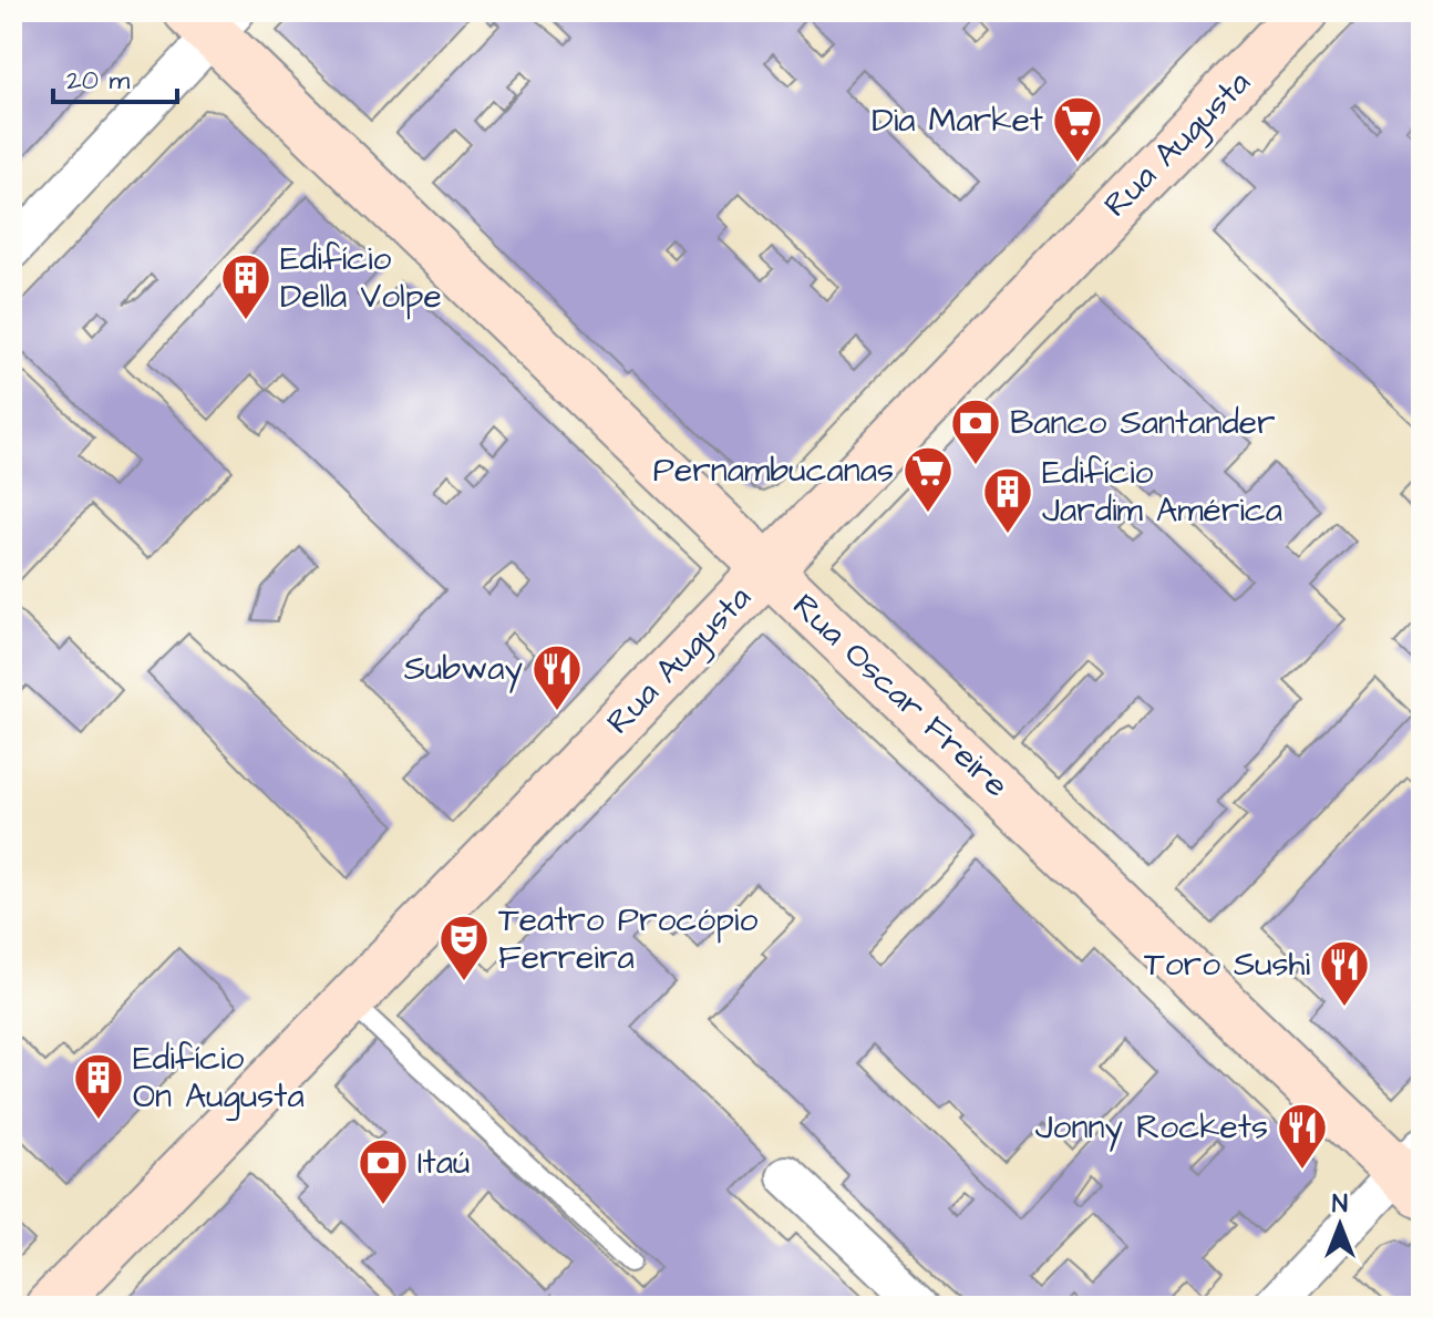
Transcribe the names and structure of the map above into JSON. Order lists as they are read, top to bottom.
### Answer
{
  "streets": {
    "main road": ["Rua Augusta", "Rua Oscar Freire"]
  },
  "crossings": [
    ["Rua Augusta", "Rua Oscar Freire"]
  ],
  "places": {
    "supermarket": ["Dia Market", "Pernambucanas"],
    "building": ["Edifício Della Volpe", "Edifício Jardim América", "Edifício On Augusta"],
    "bank": ["Banco Santander", "Itaú"],
    "restaurant": ["Subway", "Toro Sushi", "Jonny Rockets"],
    "theatre": ["Teatro Procópio Ferreira"]
  },
  "scale_bar": "20 m",
  "north": "top"
}
